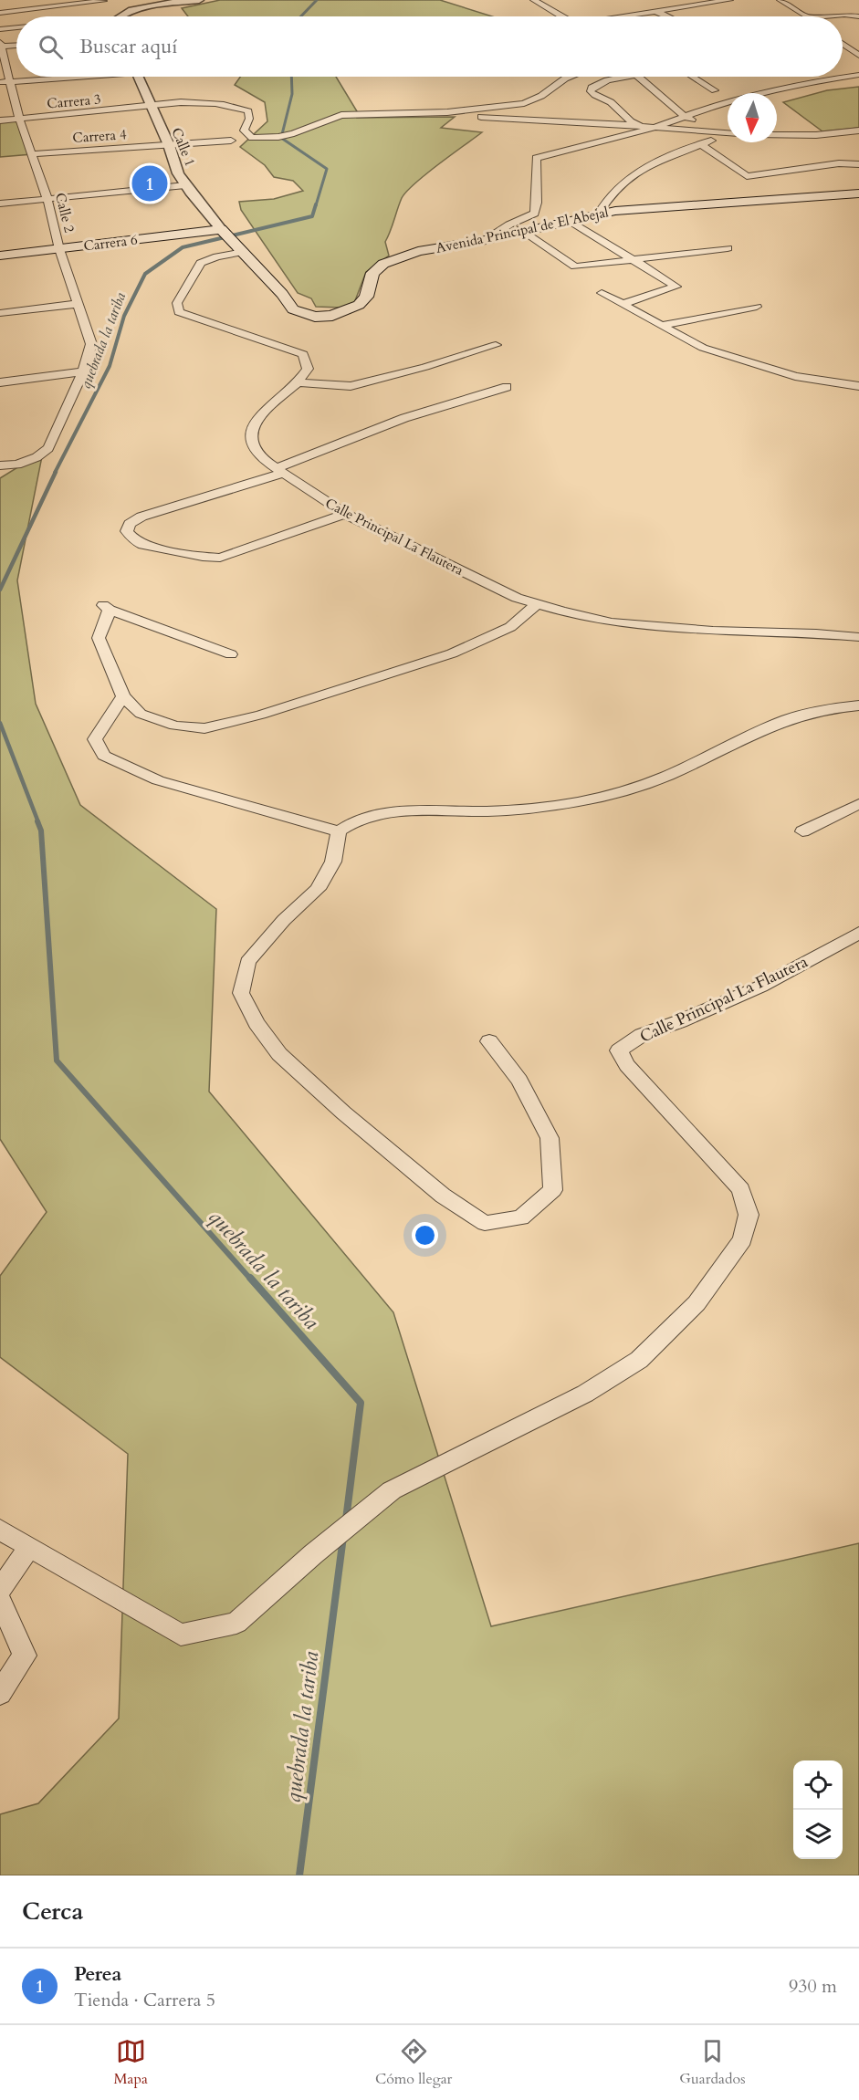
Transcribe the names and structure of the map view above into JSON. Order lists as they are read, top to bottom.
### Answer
{
  "streets": {
    "main road": ["Avenida Principal de El Abejal", "Carrera 6"],
    "street": [
      "Carrera 3",
      "Carrera 4",
      "Calle 1",
      "Calle 2",
      "Calle Principal La Flautera"
    ]
  },
  "crossings": [
    ["Carrera 3", "Calle 1"],
    ["Carrera 3", "Calle 2"],
    ["Carrera 4", "Calle 1"],
    ["Carrera 4", "Calle 2"],
    ["Calle 1", "Avenida Principal de El Abejal"],
    ["Calle 1", "Carrera 6"],
    ["Calle 2", "Carrera 6"],
    ["Avenida Principal de El Abejal", "Carrera 6"]
  ],
  "water": ["quebrada la tariba"],
  "north": "bottom",
  "page": {
    "search": "Buscar aquí",
    "pins": "1",
    "heading": "Cerca",
    "list": [
      {
        "mark": "1",
        "name": "Perea",
        "note": "Tienda · Carrera 5",
        "value": "930 m"
      }
    ],
    "nav": ["Mapa", "Cómo llegar", "Guardados"]
  }
}
